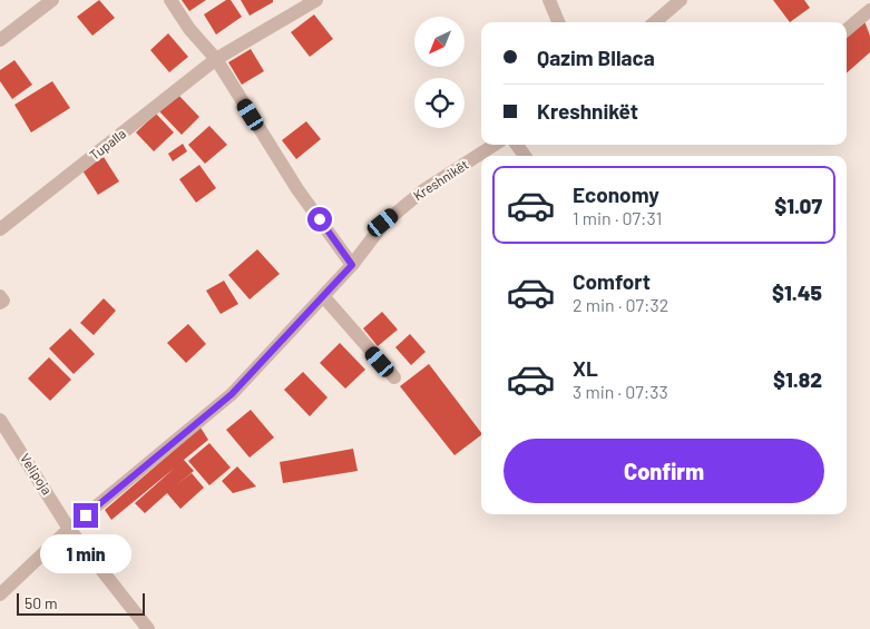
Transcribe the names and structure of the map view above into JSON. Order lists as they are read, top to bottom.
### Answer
{
  "streets": {
    "street": ["Tupalla", "Kreshnikët", "Velipoja"]
  },
  "crossings": [
    ["Kreshnikët", "Velipoja"]
  ],
  "scale_bar": "50 m",
  "north": "bottom left",
  "page": {
    "banner": ["Qazim Bllaca", "Kreshnikët"],
    "list": [
      {
        "name": "Economy",
        "note": "1 min · 07:31",
        "value": "$1.07"
      },
      {
        "name": "Comfort",
        "note": "2 min · 07:32",
        "value": "$1.45"
      },
      {
        "name": "XL",
        "note": "3 min · 07:33",
        "value": "$1.82"
      }
    ],
    "buttons": "Confirm",
    "bubble": "1 min",
    "scale": "50 m"
  }
}
